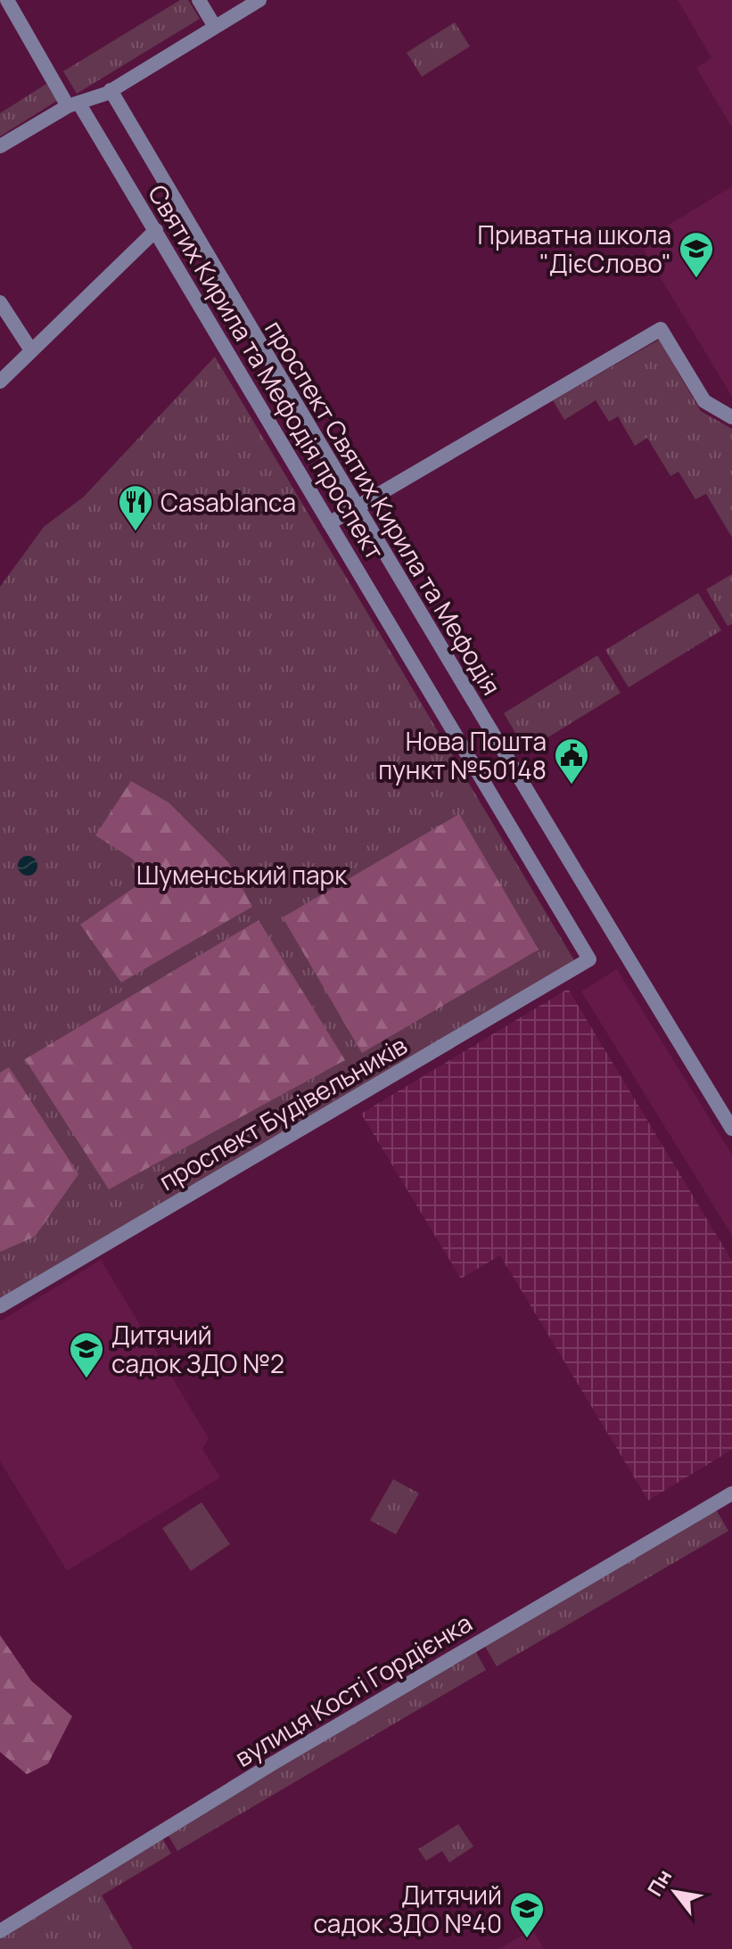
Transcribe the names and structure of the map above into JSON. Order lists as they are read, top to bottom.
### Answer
{
  "streets": {
    "street": [
      "Святих Кирила та Мефодія проспект",
      "проспект Святих Кирила та Мефодія",
      "проспект Будівельників",
      "вулиця Кості Гордієнка"
    ]
  },
  "crossings": [
    ["Святих Кирила та Мефодія проспект", "проспект Будівельників"]
  ],
  "parks": ["Шуменський парк"],
  "places": {
    "school or university": ["Приватна школа \"ДієСлово\"", "Дитячий садок ЗДО №2", "Дитячий садок ЗДО №40"],
    "restaurant": ["Casablanca"],
    "public building": ["Нова Пошта пункт №50148"]
  },
  "north": "top left"
}
